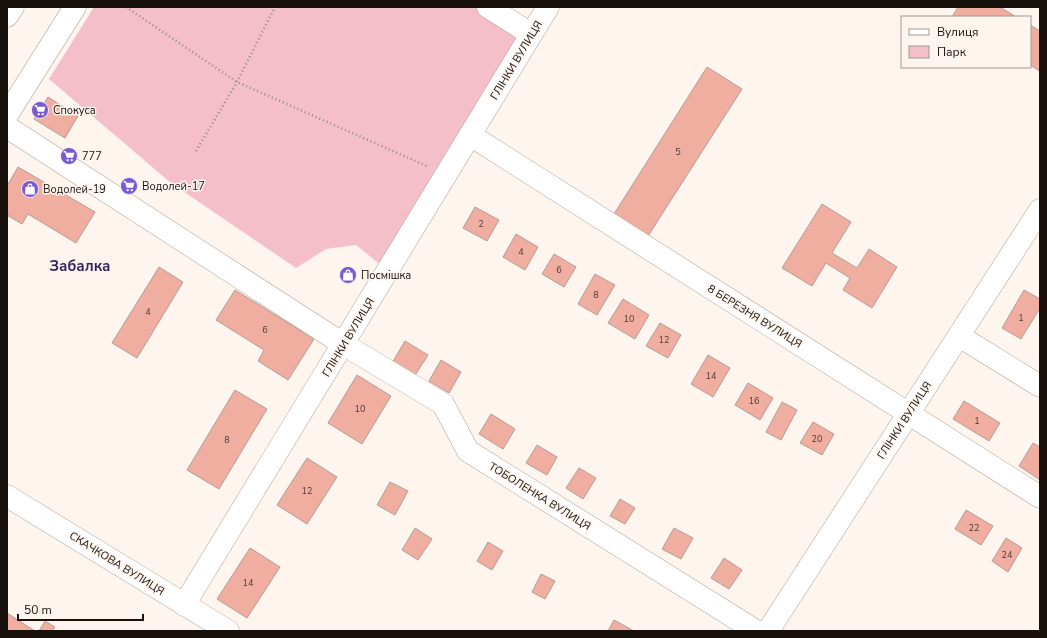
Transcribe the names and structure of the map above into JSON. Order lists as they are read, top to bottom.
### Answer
{
  "streets": {
    "street": [
      "ГЛІНКИ ВУЛИЦЯ",
      "8 БЕРЕЗНЯ ВУЛИЦЯ",
      "ТОБОЛЕНКА ВУЛИЦЯ",
      "СКАЧКОВА ВУЛИЦЯ"
    ]
  },
  "crossings": [
    ["ГЛІНКИ ВУЛИЦЯ", "8 БЕРЕЗНЯ ВУЛИЦЯ"],
    ["ГЛІНКИ ВУЛИЦЯ", "ТОБОЛЕНКА ВУЛИЦЯ"],
    ["ГЛІНКИ ВУЛИЦЯ", "СКАЧКОВА ВУЛИЦЯ"]
  ],
  "districts": ["Забалка"],
  "places": {
    "supermarket": ["Спокуса", "777", "Водолей-17"],
    "shop": ["Водолей-19", "Посмішка"]
  },
  "house_numbers": [
    "5",
    "2",
    "4",
    "6",
    "8",
    "4",
    "1",
    "10",
    "6",
    "12",
    "14",
    "16",
    "10",
    "1",
    "20",
    "8",
    "12",
    "22",
    "24",
    "14"
  ],
  "legend": ["Вулиця", "Парк"],
  "scale_bar": "50 m"
}
